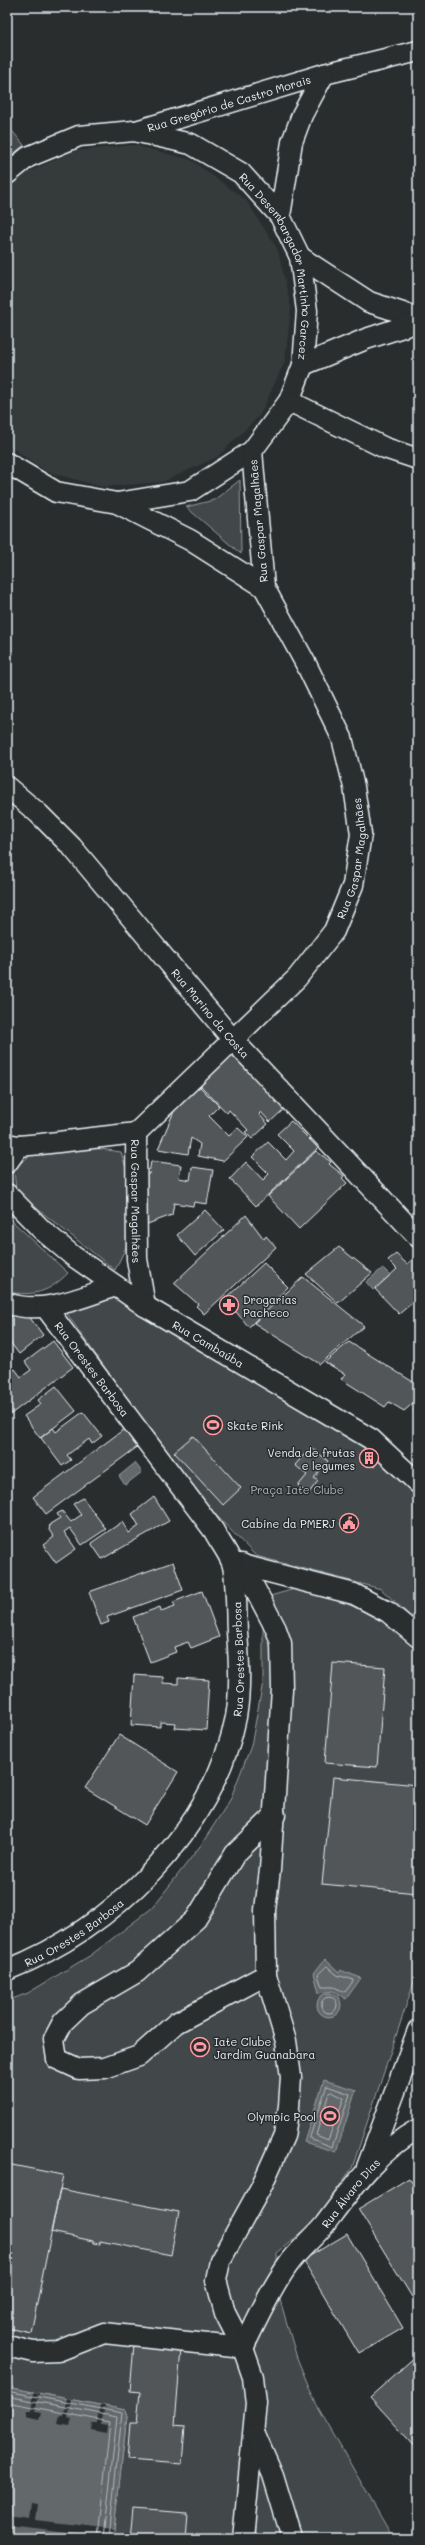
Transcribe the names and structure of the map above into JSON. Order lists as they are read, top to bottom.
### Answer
{
  "streets": {
    "street": [
      "Rua Gregório de Castro Morais",
      "Rua Desembargador Martinho Garcez",
      "Rua Gaspar Magalhães",
      "Rua Marino da Costa",
      "Rua Cambaúba",
      "Rua Orestes Barbosa",
      "Rua Álvaro Dias"
    ]
  },
  "crossings": [
    ["Rua Gregório de Castro Morais", "Rua Desembargador Martinho Garcez"],
    ["Rua Desembargador Martinho Garcez", "Rua Gaspar Magalhães"],
    ["Rua Gaspar Magalhães", "Rua Marino da Costa"],
    ["Rua Gaspar Magalhães", "Rua Cambaúba"]
  ],
  "parks": ["Praça Iate Clube"],
  "places": {
    "pharmacy": ["Drogarias Pacheco"],
    "sports": ["Skate Rink", "Iate Clube Jardim Guanabara", "Olympic Pool"],
    "building": ["Venda de frutas e legumes"],
    "public building": ["Cabine da PMERJ"]
  }
}
